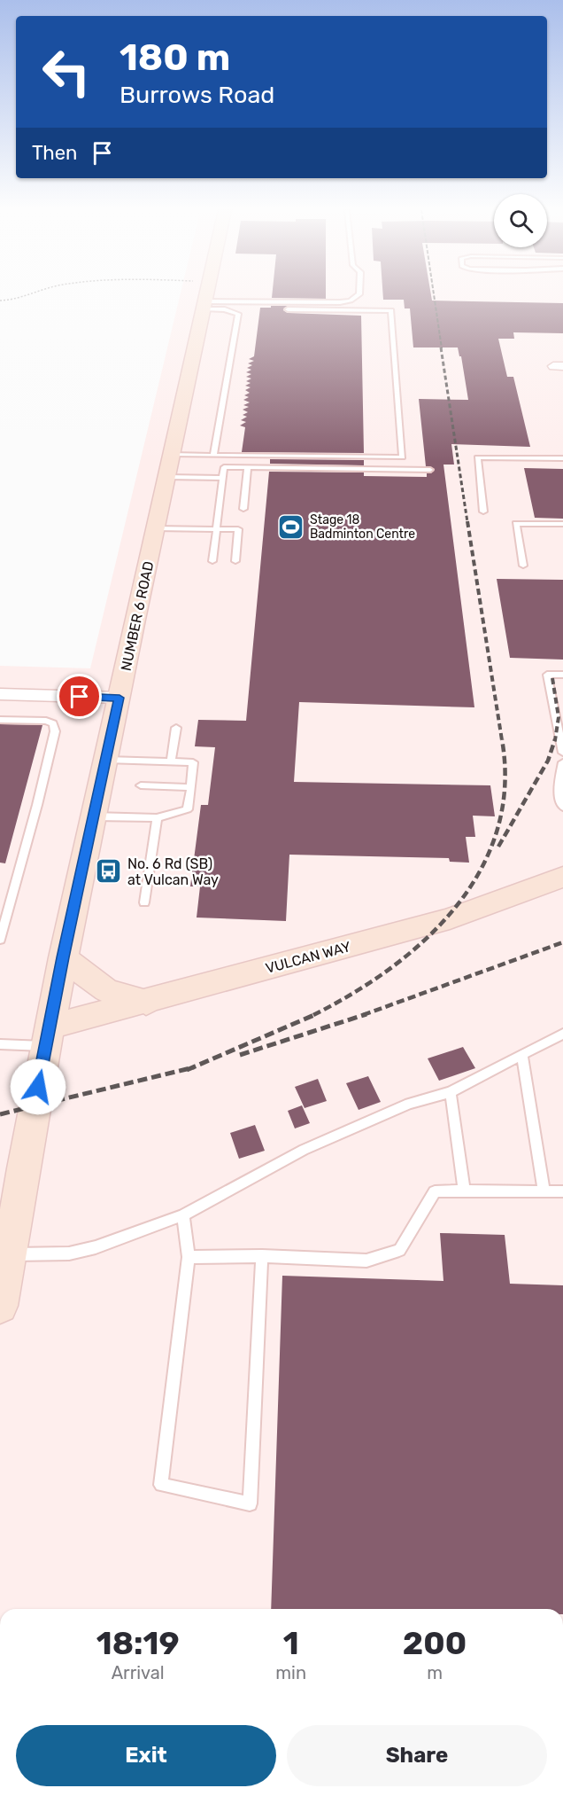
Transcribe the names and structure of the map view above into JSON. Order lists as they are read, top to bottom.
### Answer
{
  "streets": {
    "street": ["NUMBER 6 ROAD", "VULCAN WAY"]
  },
  "crossings": [
    ["NUMBER 6 ROAD", "VULCAN WAY"]
  ],
  "places": {
    "sports": ["Stage 18 Badminton Centre"],
    "bus stop": ["No. 6 Rd (SB) at Vulcan Way"]
  },
  "page": {
    "turn": ["180 m", "Burrows Road"],
    "then": "Then",
    "eta": [
      "18:19",
      "Arrival",
      "1",
      "min",
      "200",
      "m"
    ],
    "buttons": ["Exit", "Share"]
  }
}
